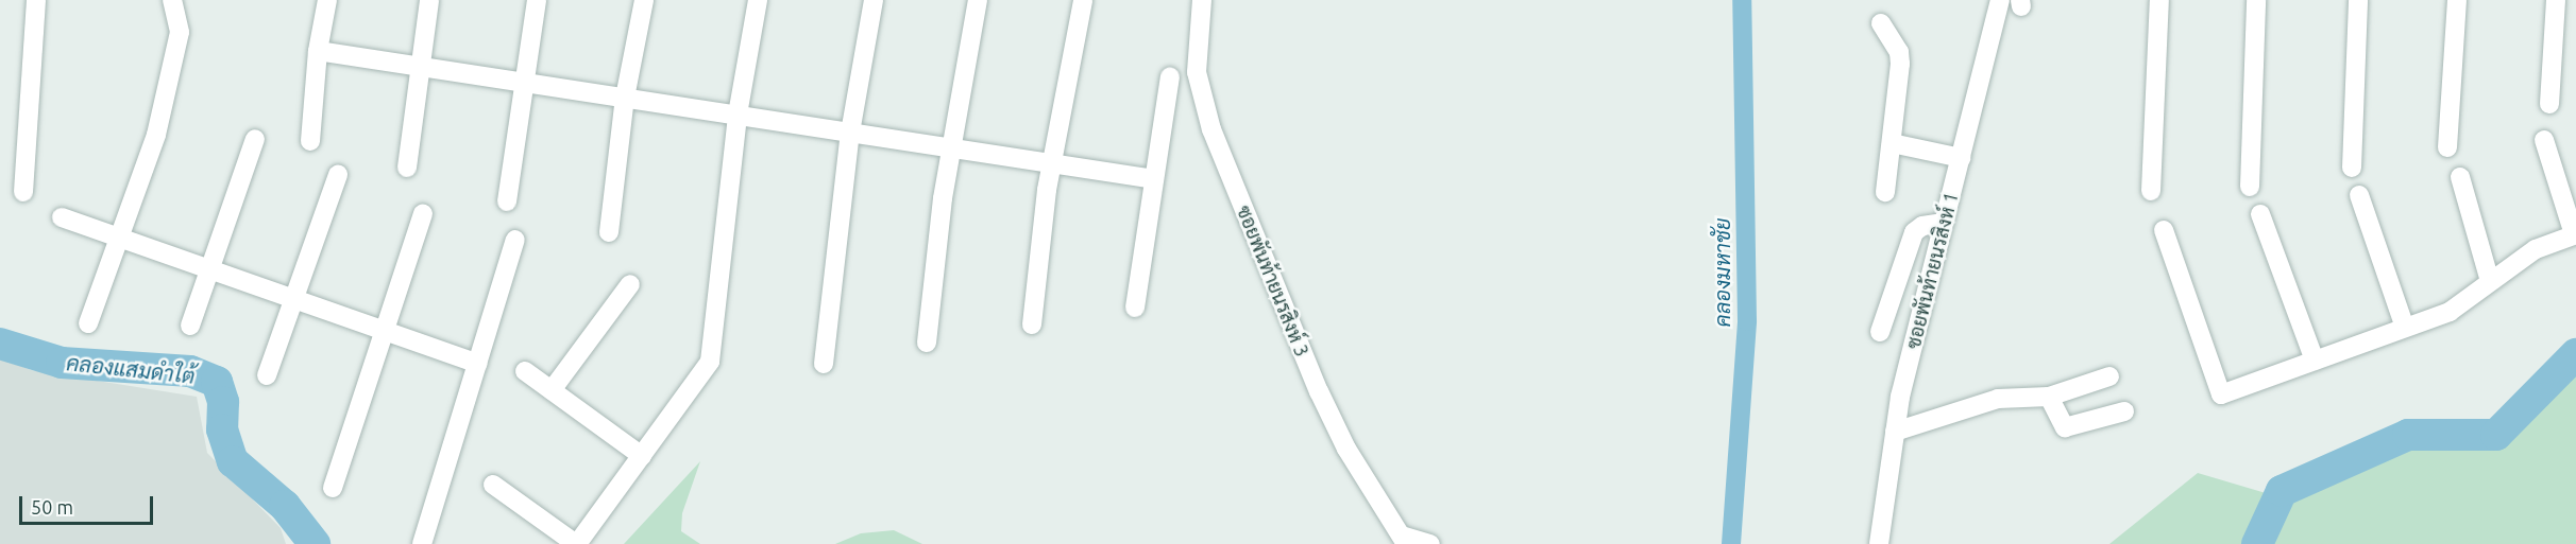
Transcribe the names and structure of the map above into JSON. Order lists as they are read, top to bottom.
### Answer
{
  "streets": {
    "street": ["ซอยพันท้ายนรสิงห์ 1", "ซอยพันท้ายนรสิงห์ 3"]
  },
  "water": ["คลองมหาชัย", "คลองแสมดำใต้"],
  "scale_bar": "50 m"
}
